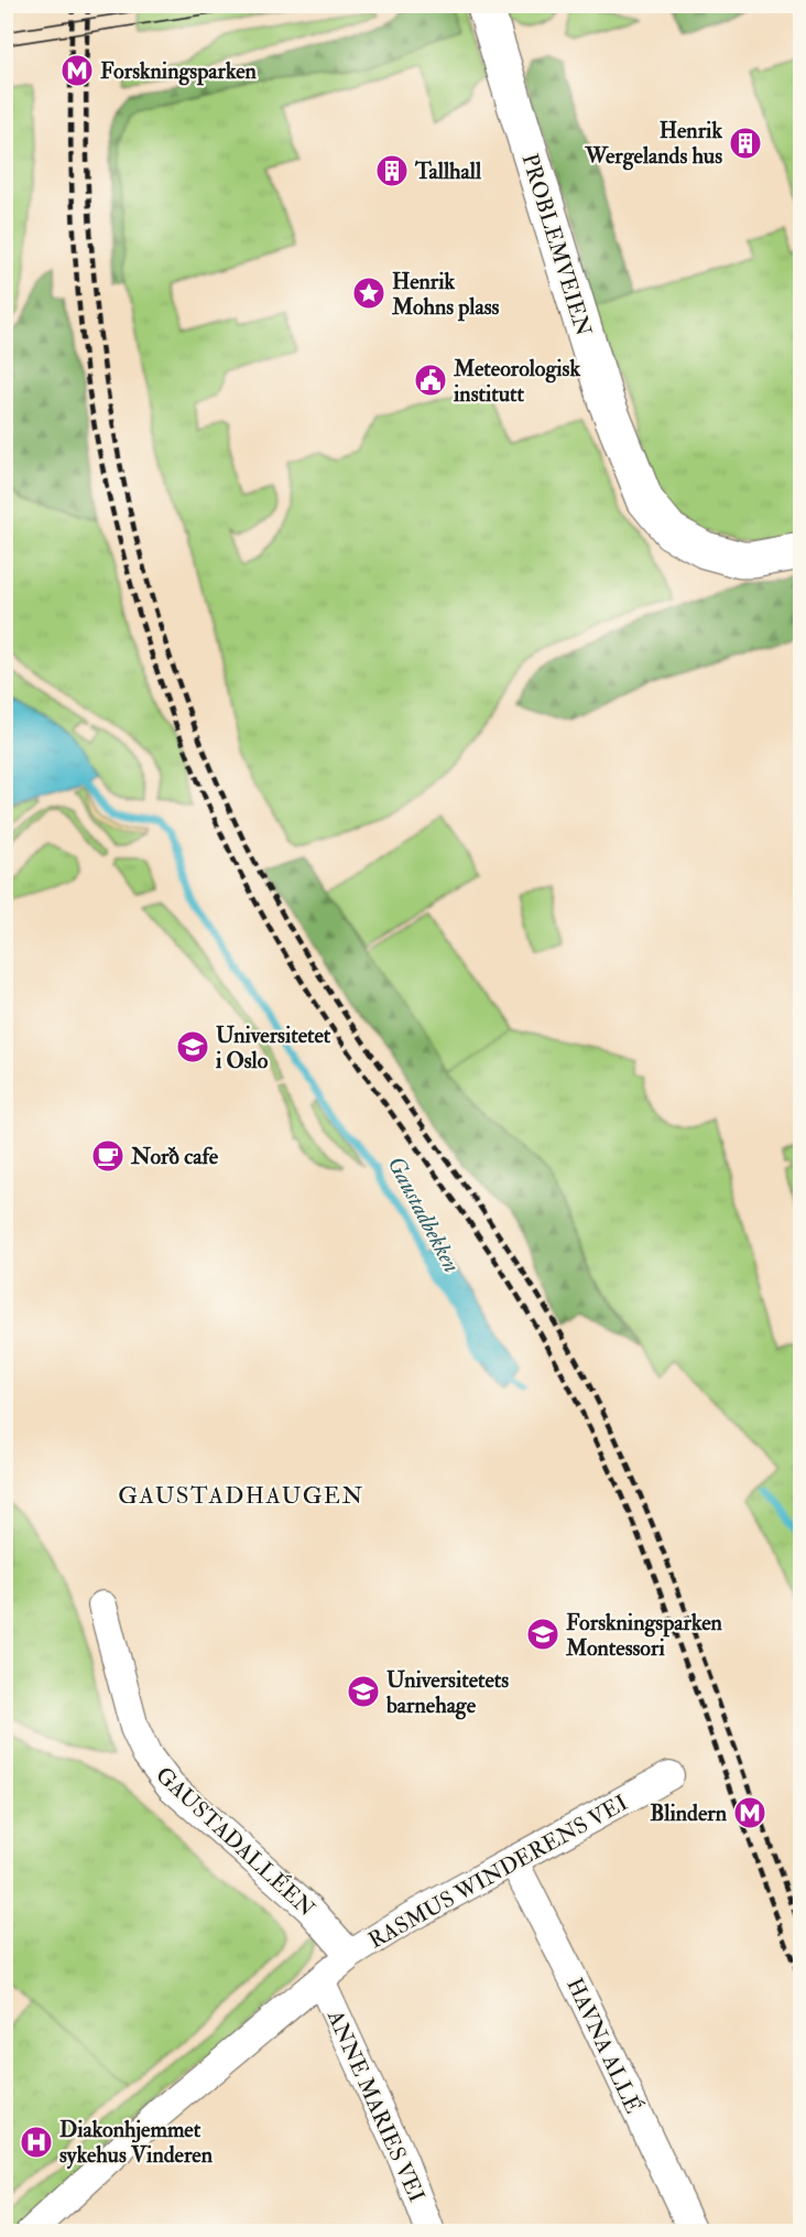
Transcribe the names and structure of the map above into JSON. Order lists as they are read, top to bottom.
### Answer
{
  "streets": {
    "street": [
      "PROBLEMVEIEN",
      "GAUSTADALLÉEN",
      "RASMUS WINDERENS VEI",
      "HAVNA ALLÉ",
      "ANNE MARIES VEI"
    ]
  },
  "crossings": [
    ["GAUSTADALLÉEN", "RASMUS WINDERENS VEI"],
    ["RASMUS WINDERENS VEI", "HAVNA ALLÉ"],
    ["RASMUS WINDERENS VEI", "ANNE MARIES VEI"]
  ],
  "districts": ["GAUSTADHAUGEN"],
  "water": ["Gaustadbekken"],
  "places": {
    "metro station": ["Forskningsparken", "Blindern"],
    "building": ["Henrik Wergelands hus", "Tallhall"],
    "place": ["Henrik Mohns plass"],
    "public building": ["Meteorologisk institutt"],
    "school or university": ["Universitetet i Oslo", "Forskningsparken Montessori", "Universitetets barnehage"],
    "cafe": ["Norð cafe"],
    "hospital": ["Diakonhjemmet sykehus Vinderen"]
  }
}
